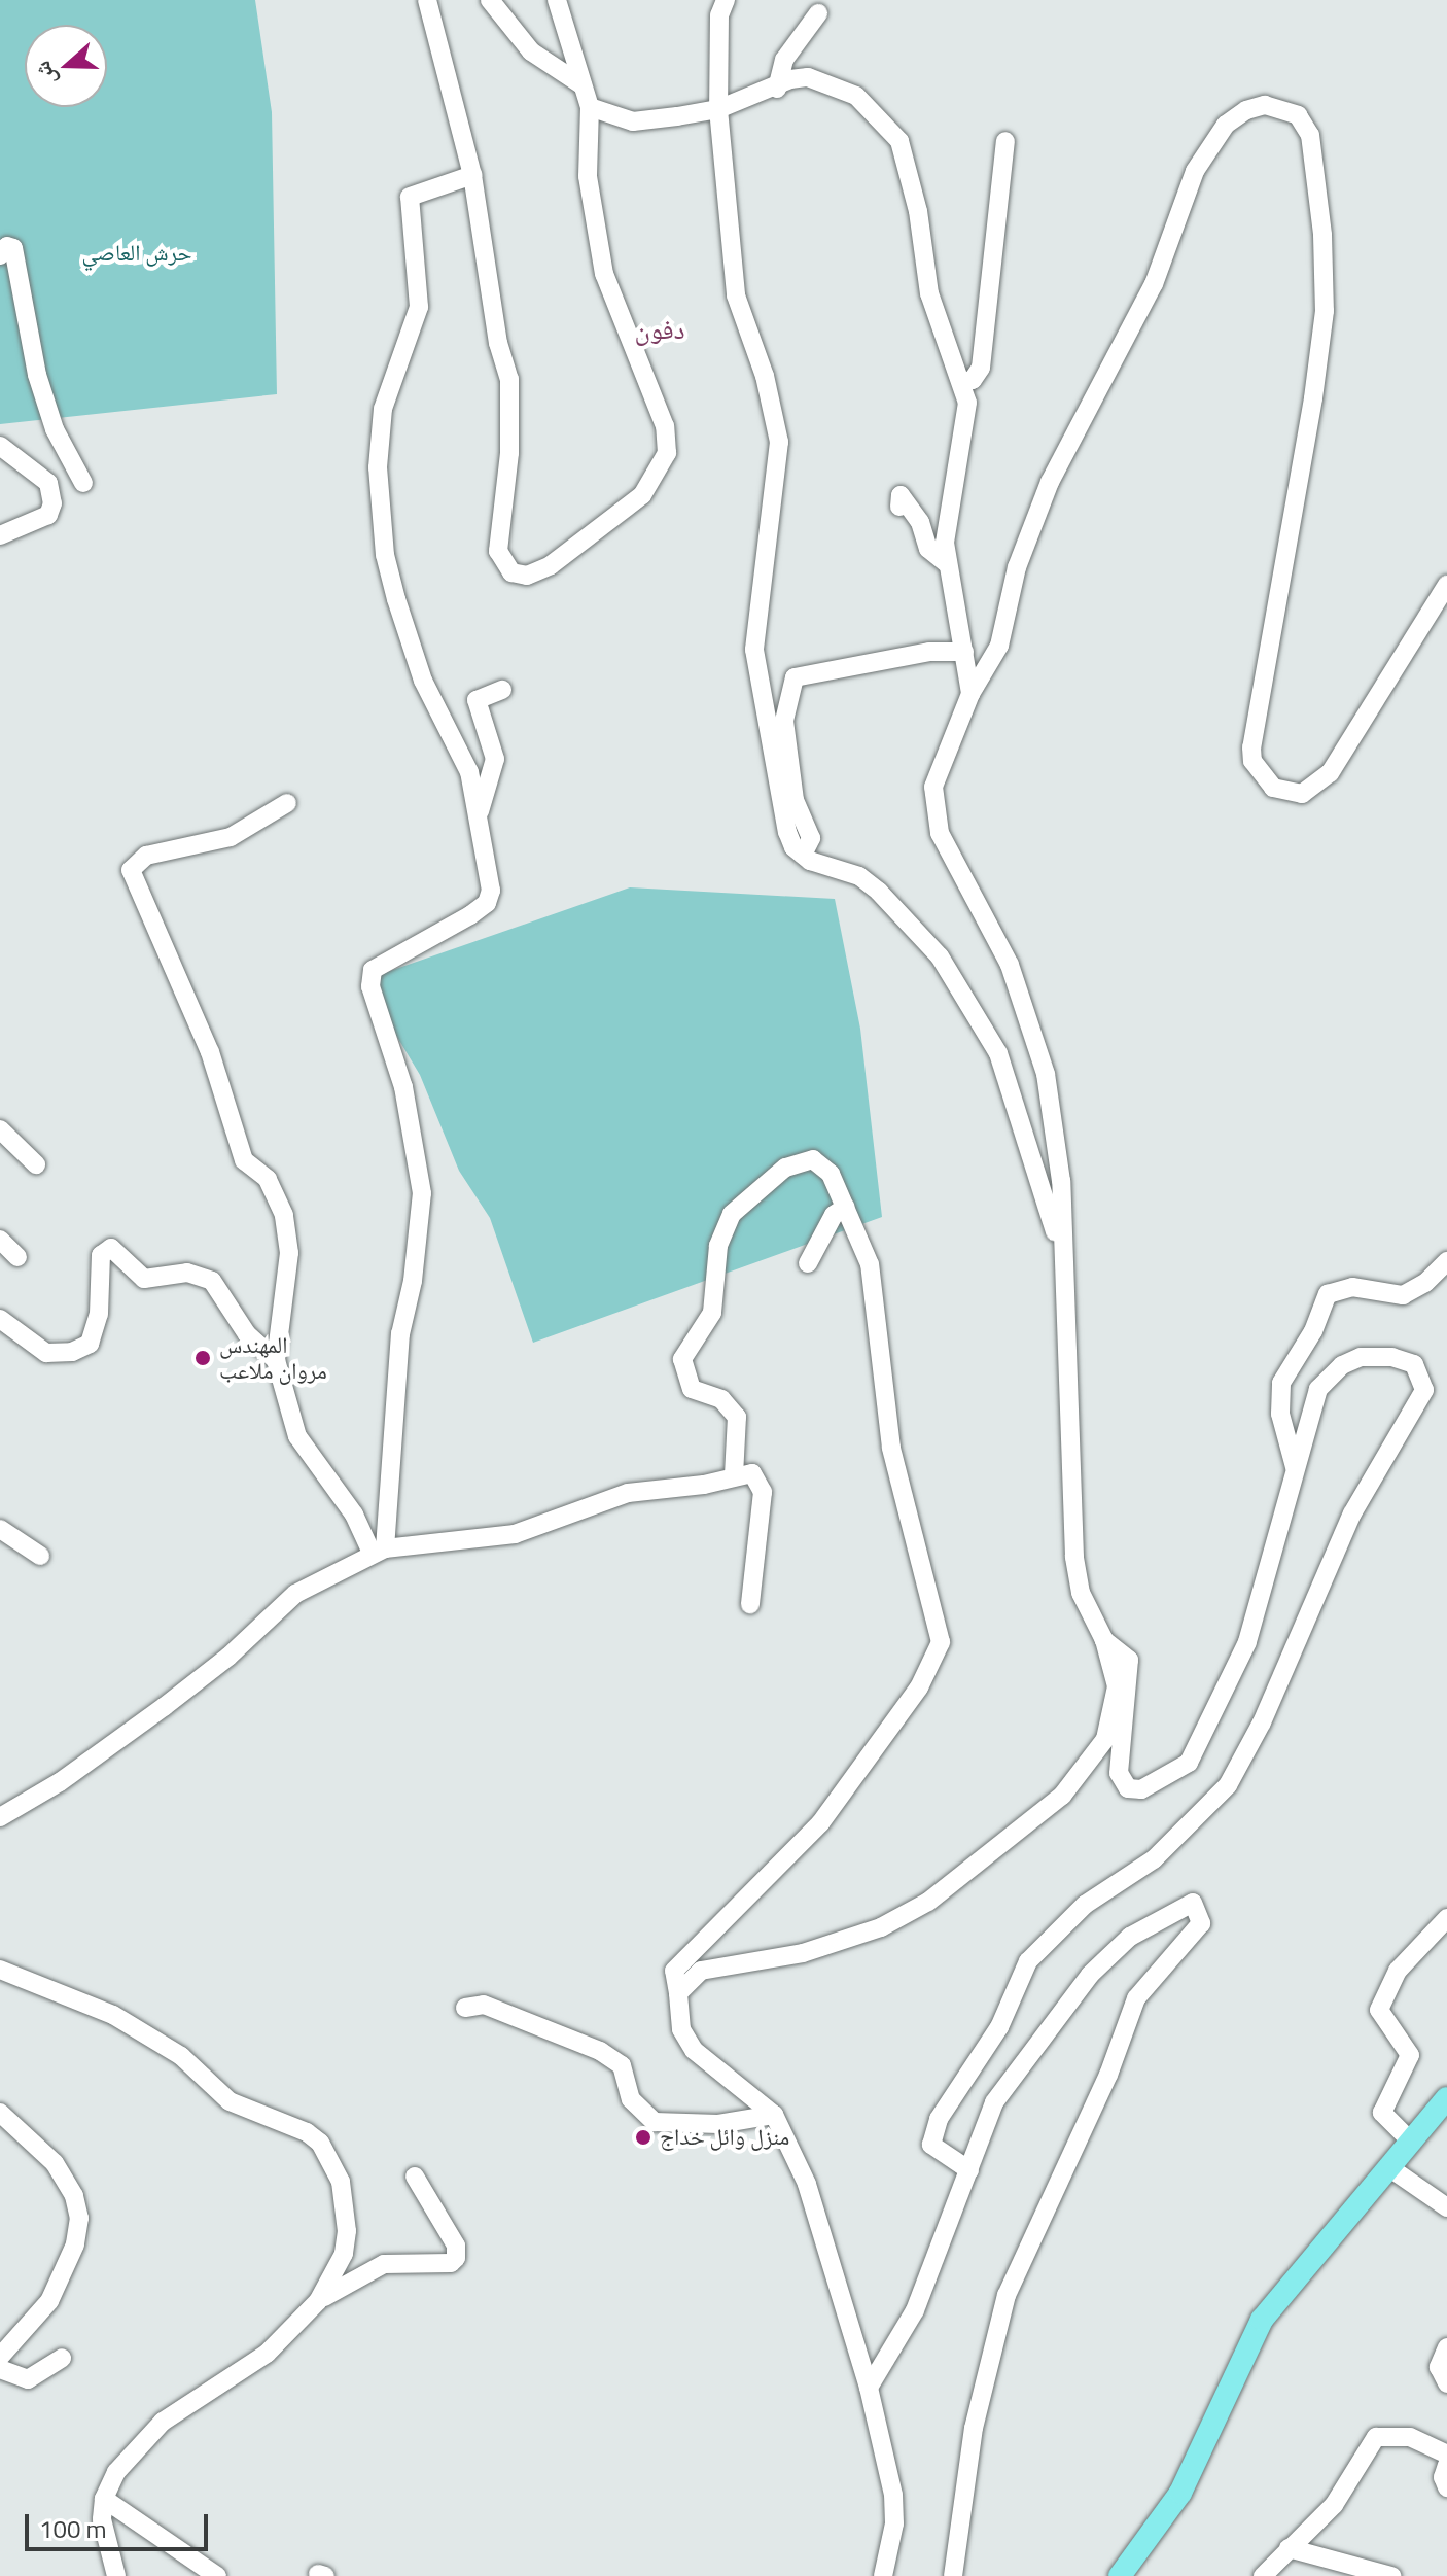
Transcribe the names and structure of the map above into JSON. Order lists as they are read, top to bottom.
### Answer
{
  "districts": ["دفون"],
  "parks": ["حرش العاصي"],
  "places": ["المهندس مروان ملاعب", "منزل وائل خداج"],
  "scale_bar": "100 m",
  "north": "left"
}
